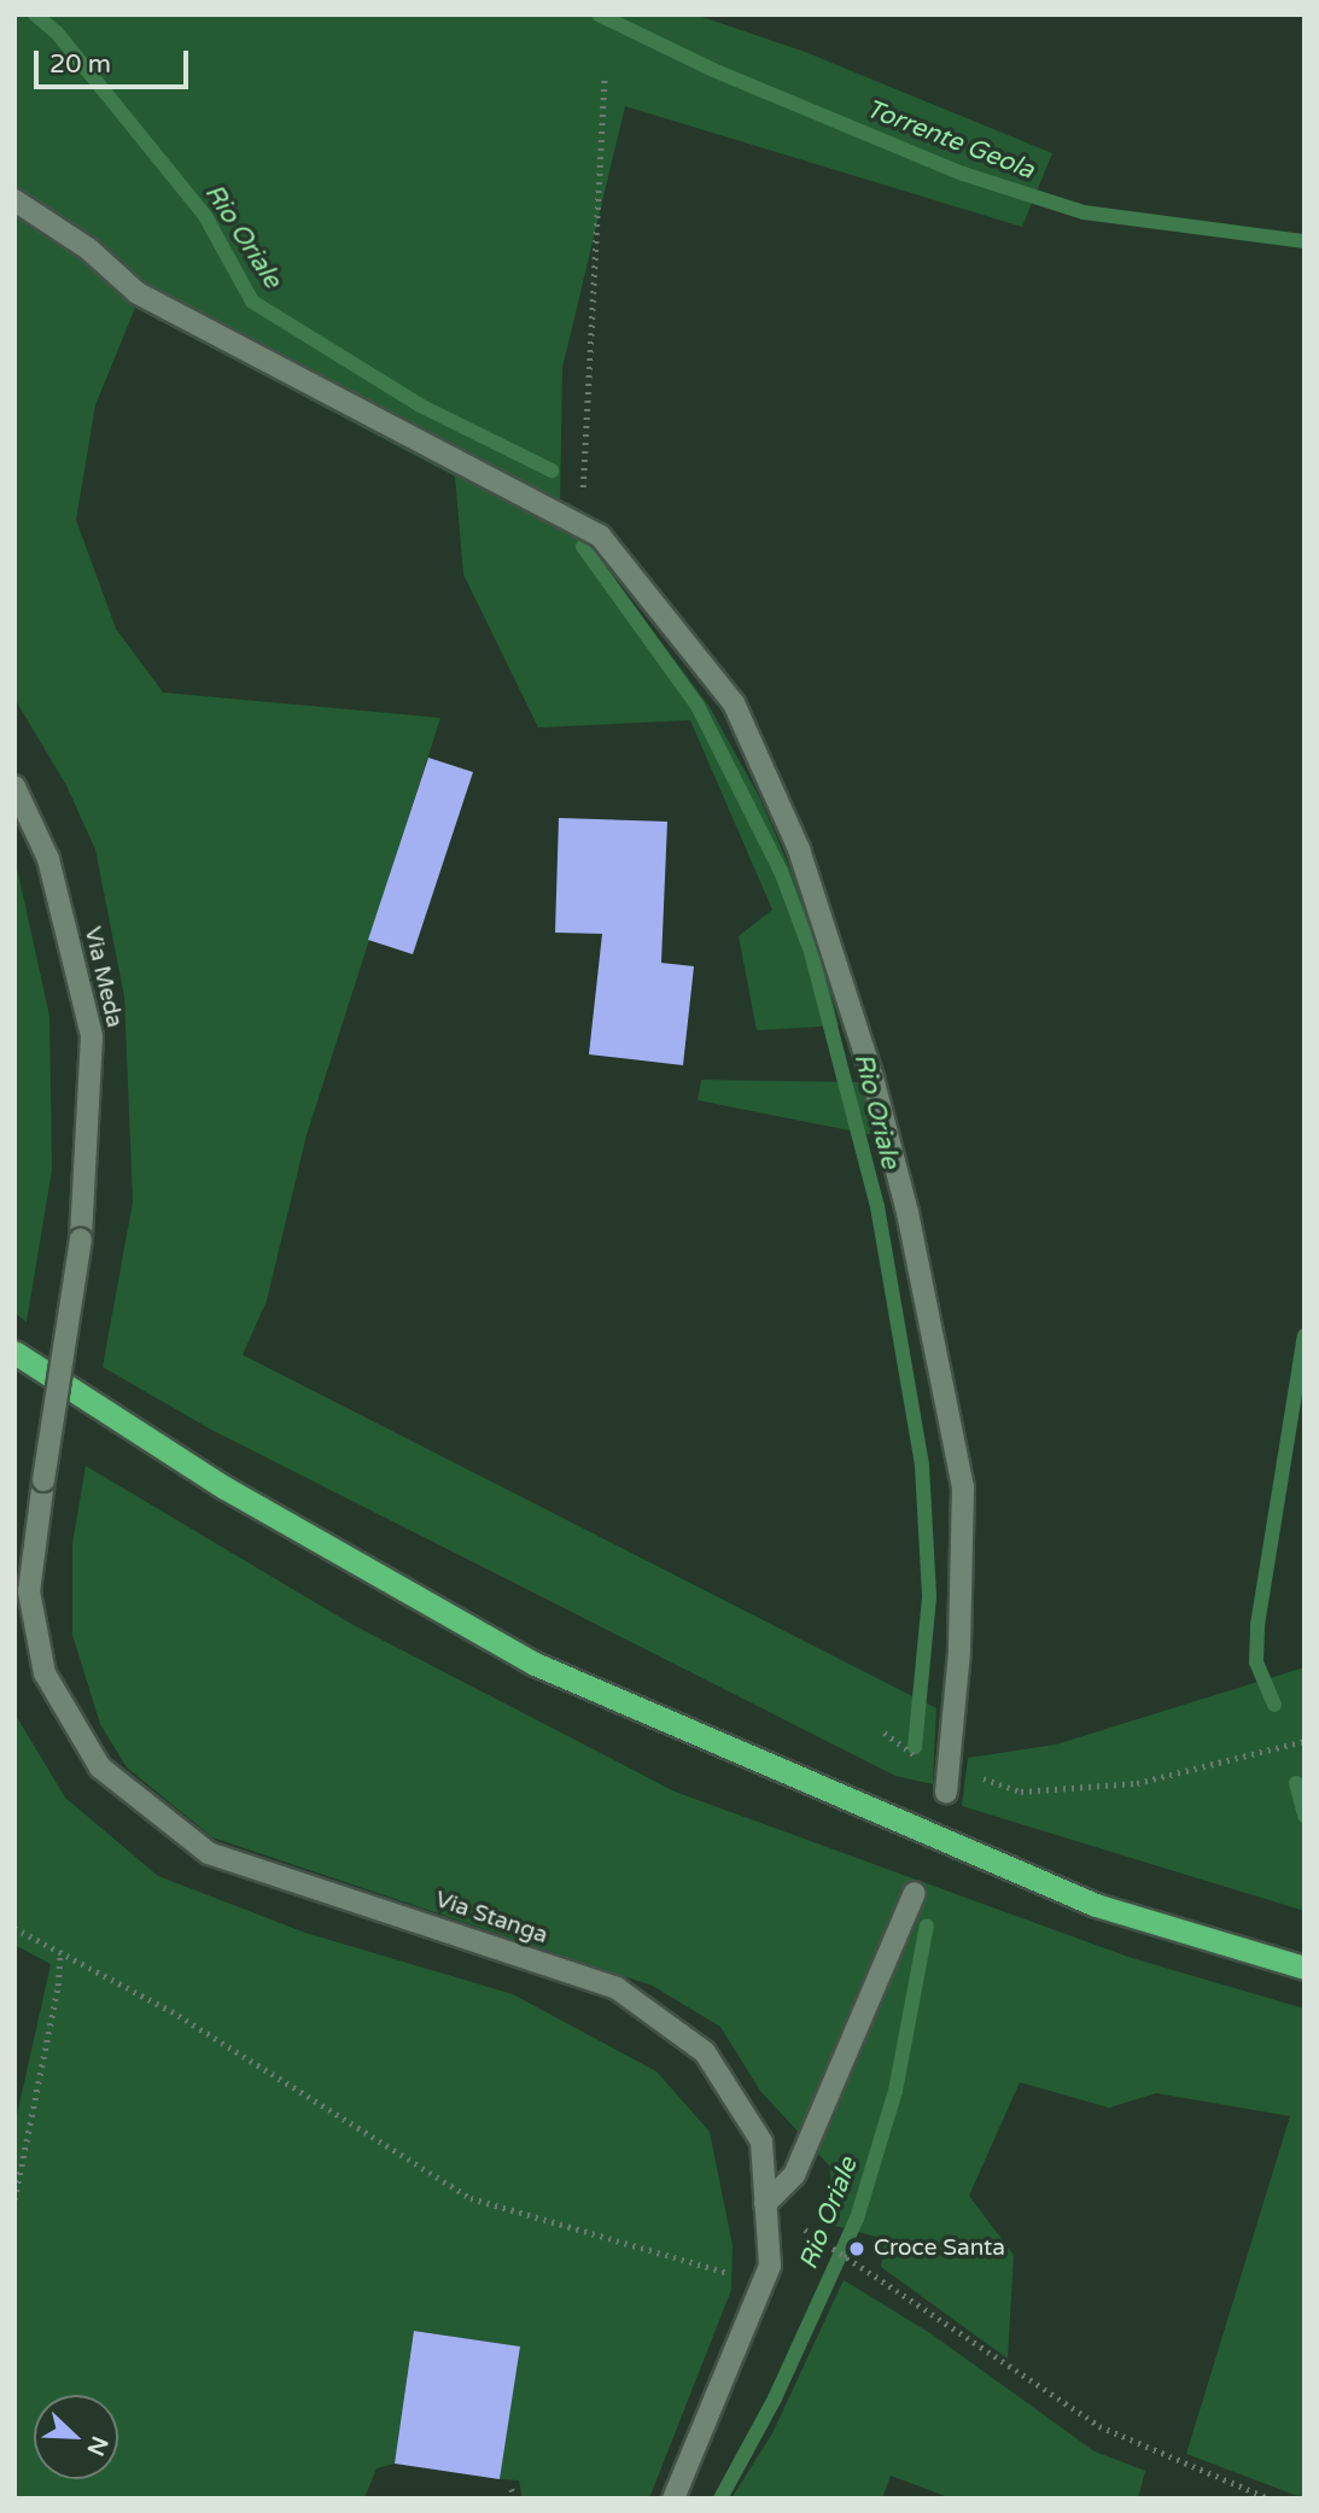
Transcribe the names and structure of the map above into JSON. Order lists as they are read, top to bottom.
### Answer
{
  "streets": {
    "street": ["Via Meda", "Via Stanga"]
  },
  "crossings": [
    ["Via Meda", "Via Stanga"]
  ],
  "water": ["Torrente Geola", "Rio Oriale"],
  "places": ["Croce Santa"],
  "scale_bar": "20 m",
  "north": "bottom right"
}
